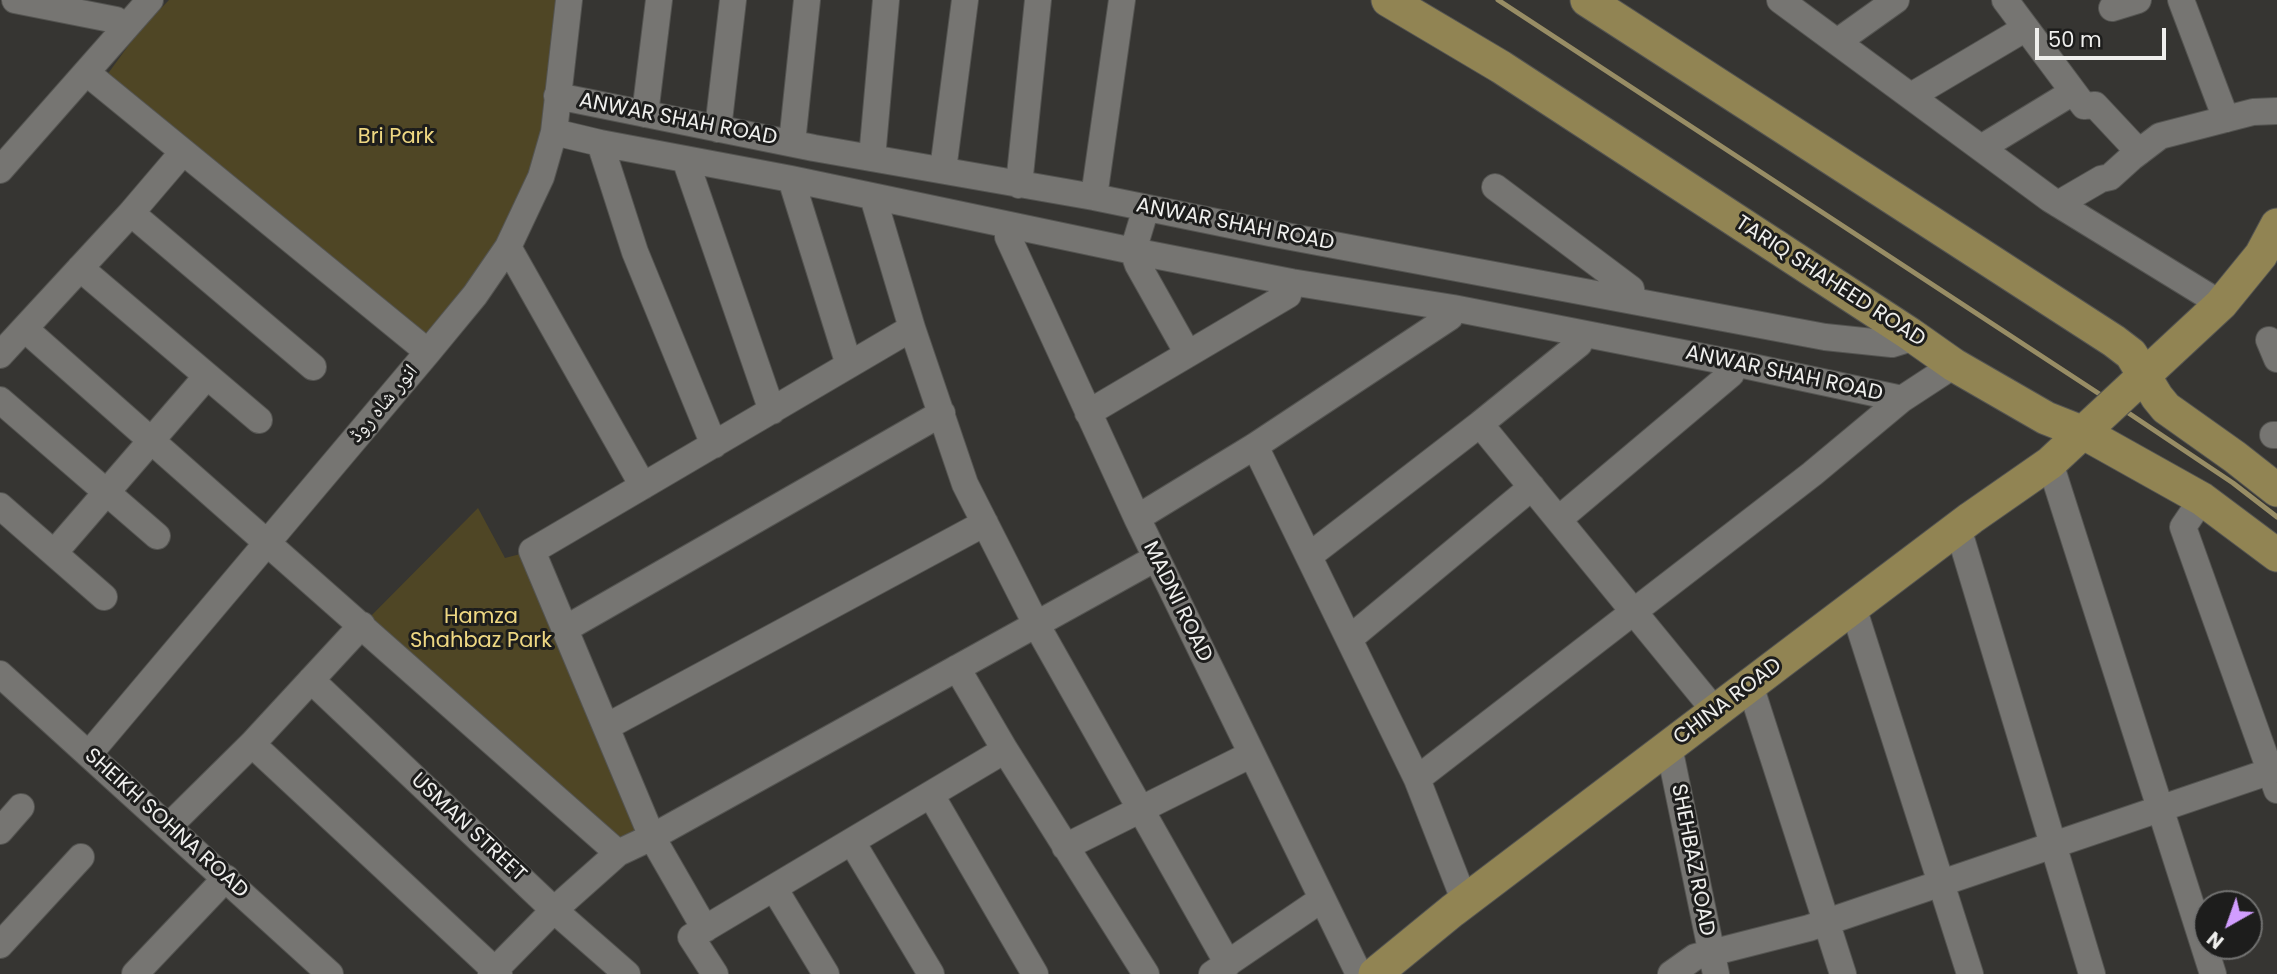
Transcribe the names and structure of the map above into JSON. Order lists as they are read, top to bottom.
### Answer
{
  "streets": {
    "main road": ["TARIQ SHAHEED ROAD", "CHINA ROAD"],
    "street": [
      "ANWAR SHAH ROAD",
      "انور شاہ روڈ",
      "MADNI ROAD",
      "SHEIKH SOHNA ROAD",
      "USMAN STREET",
      "SHEHBAZ ROAD"
    ]
  },
  "crossings": [
    ["ANWAR SHAH ROAD", "TARIQ SHAHEED ROAD"],
    ["ANWAR SHAH ROAD", "انور شاہ روڈ"],
    ["ANWAR SHAH ROAD", "MADNI ROAD"],
    ["TARIQ SHAHEED ROAD", "CHINA ROAD"],
    ["انور شاہ روڈ", "SHEIKH SOHNA ROAD"],
    ["CHINA ROAD", "SHEHBAZ ROAD"]
  ],
  "parks": ["Bri Park", "Hamza Shahbaz Park"],
  "scale_bar": "50 m",
  "north": "bottom left"
}
